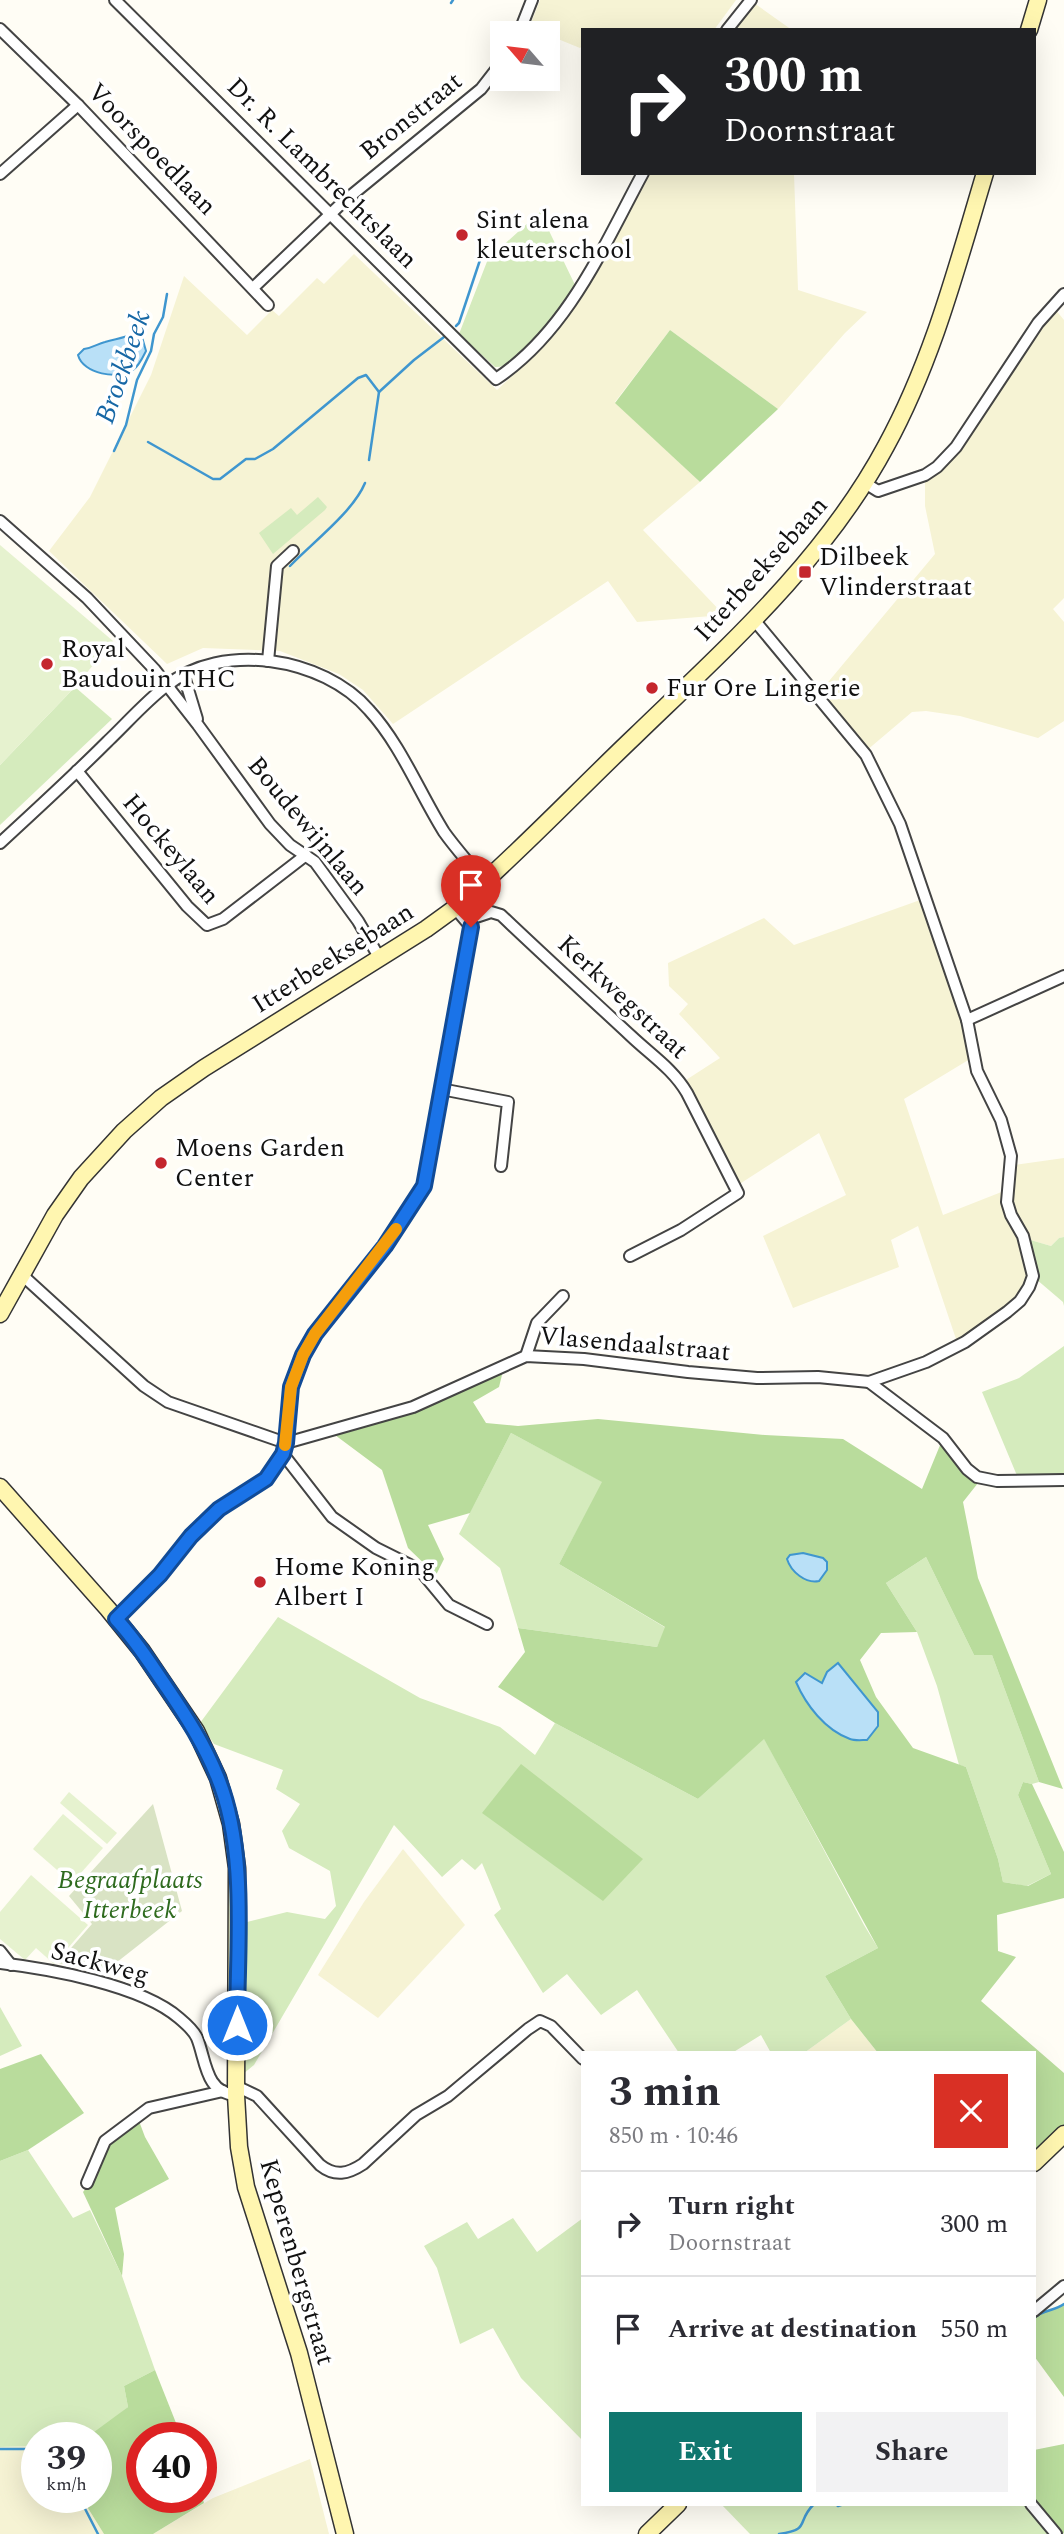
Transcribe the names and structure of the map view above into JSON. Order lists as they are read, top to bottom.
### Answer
{
  "streets": {
    "main road": ["Itterbeeksebaan", "Keperenbergstraat"],
    "street": [
      "Bronstraat",
      "Voorspoedlaan",
      "Dr. R. Lambrechtslaan",
      "Boudewijnlaan",
      "Hockeylaan",
      "Kerkwegstraat",
      "Vlasendaalstraat",
      "Sackweg"
    ]
  },
  "crossings": [
    ["Bronstraat", "Voorspoedlaan"],
    ["Bronstraat", "Dr. R. Lambrechtslaan"],
    ["Itterbeeksebaan", "Boudewijnlaan"],
    ["Itterbeeksebaan", "Kerkwegstraat"],
    ["Boudewijnlaan", "Hockeylaan"],
    ["Sackweg", "Keperenbergstraat"]
  ],
  "water": ["Broekbeek"],
  "parks": ["Begraafplaats Itterbeek"],
  "places": {
    "other": [
      "Sint alena kleuterschool",
      "Royal Baudouin THC",
      "Fur Ore Lingerie",
      "Moens Garden Center",
      "Home Koning Albert I"
    ],
    "transit": ["Dilbeek Vlinderstraat"]
  },
  "north": "top left",
  "page": {
    "turn": ["300 m", "Doornstraat"],
    "heading": ["3 min", "850 m · 10:46"],
    "list": [
      {
        "name": "Turn right",
        "note": "Doornstraat",
        "value": "300 m"
      },
      {
        "name": "Arrive at destination",
        "value": "550 m"
      }
    ],
    "buttons": ["Exit", "Share"],
    "speed": "39 km/h",
    "limit": "40"
  }
}
